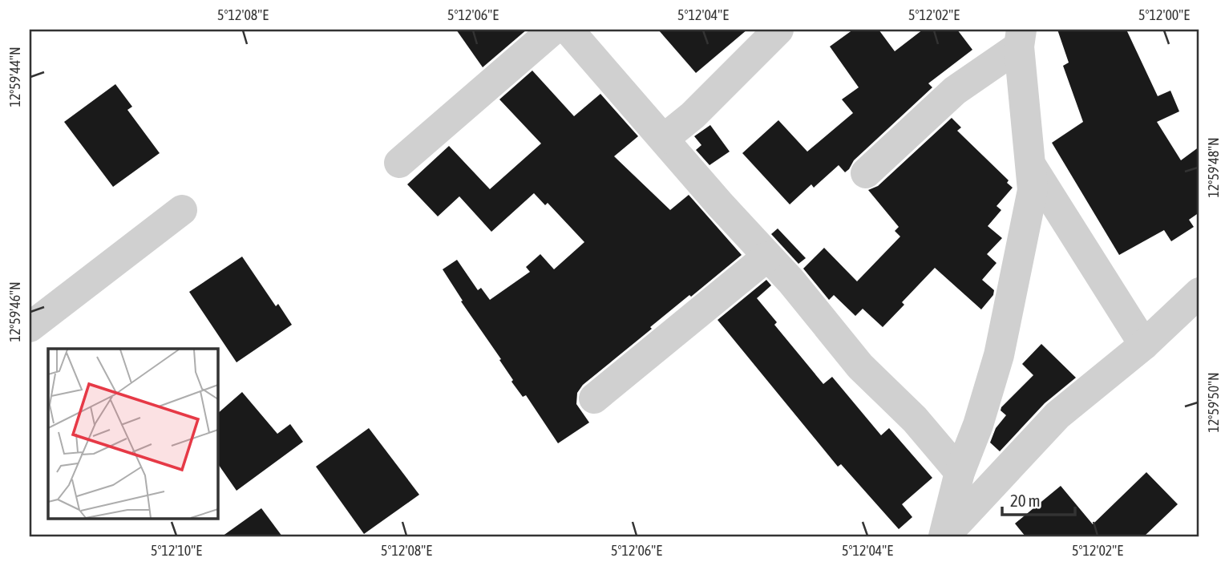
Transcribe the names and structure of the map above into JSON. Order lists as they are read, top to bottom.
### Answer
{
  "scale_bar": "20 m",
  "coordinates": [
    "5°12'08\"E",
    "5°12'06\"E",
    "5°12'04\"E",
    "5°12'02\"E",
    "5°12'00\"E",
    "12°59'44\"N",
    "12°59'48\"N",
    "12°59'46\"N",
    "12°59'50\"N",
    "5°12'10\"E"
  ]
}
